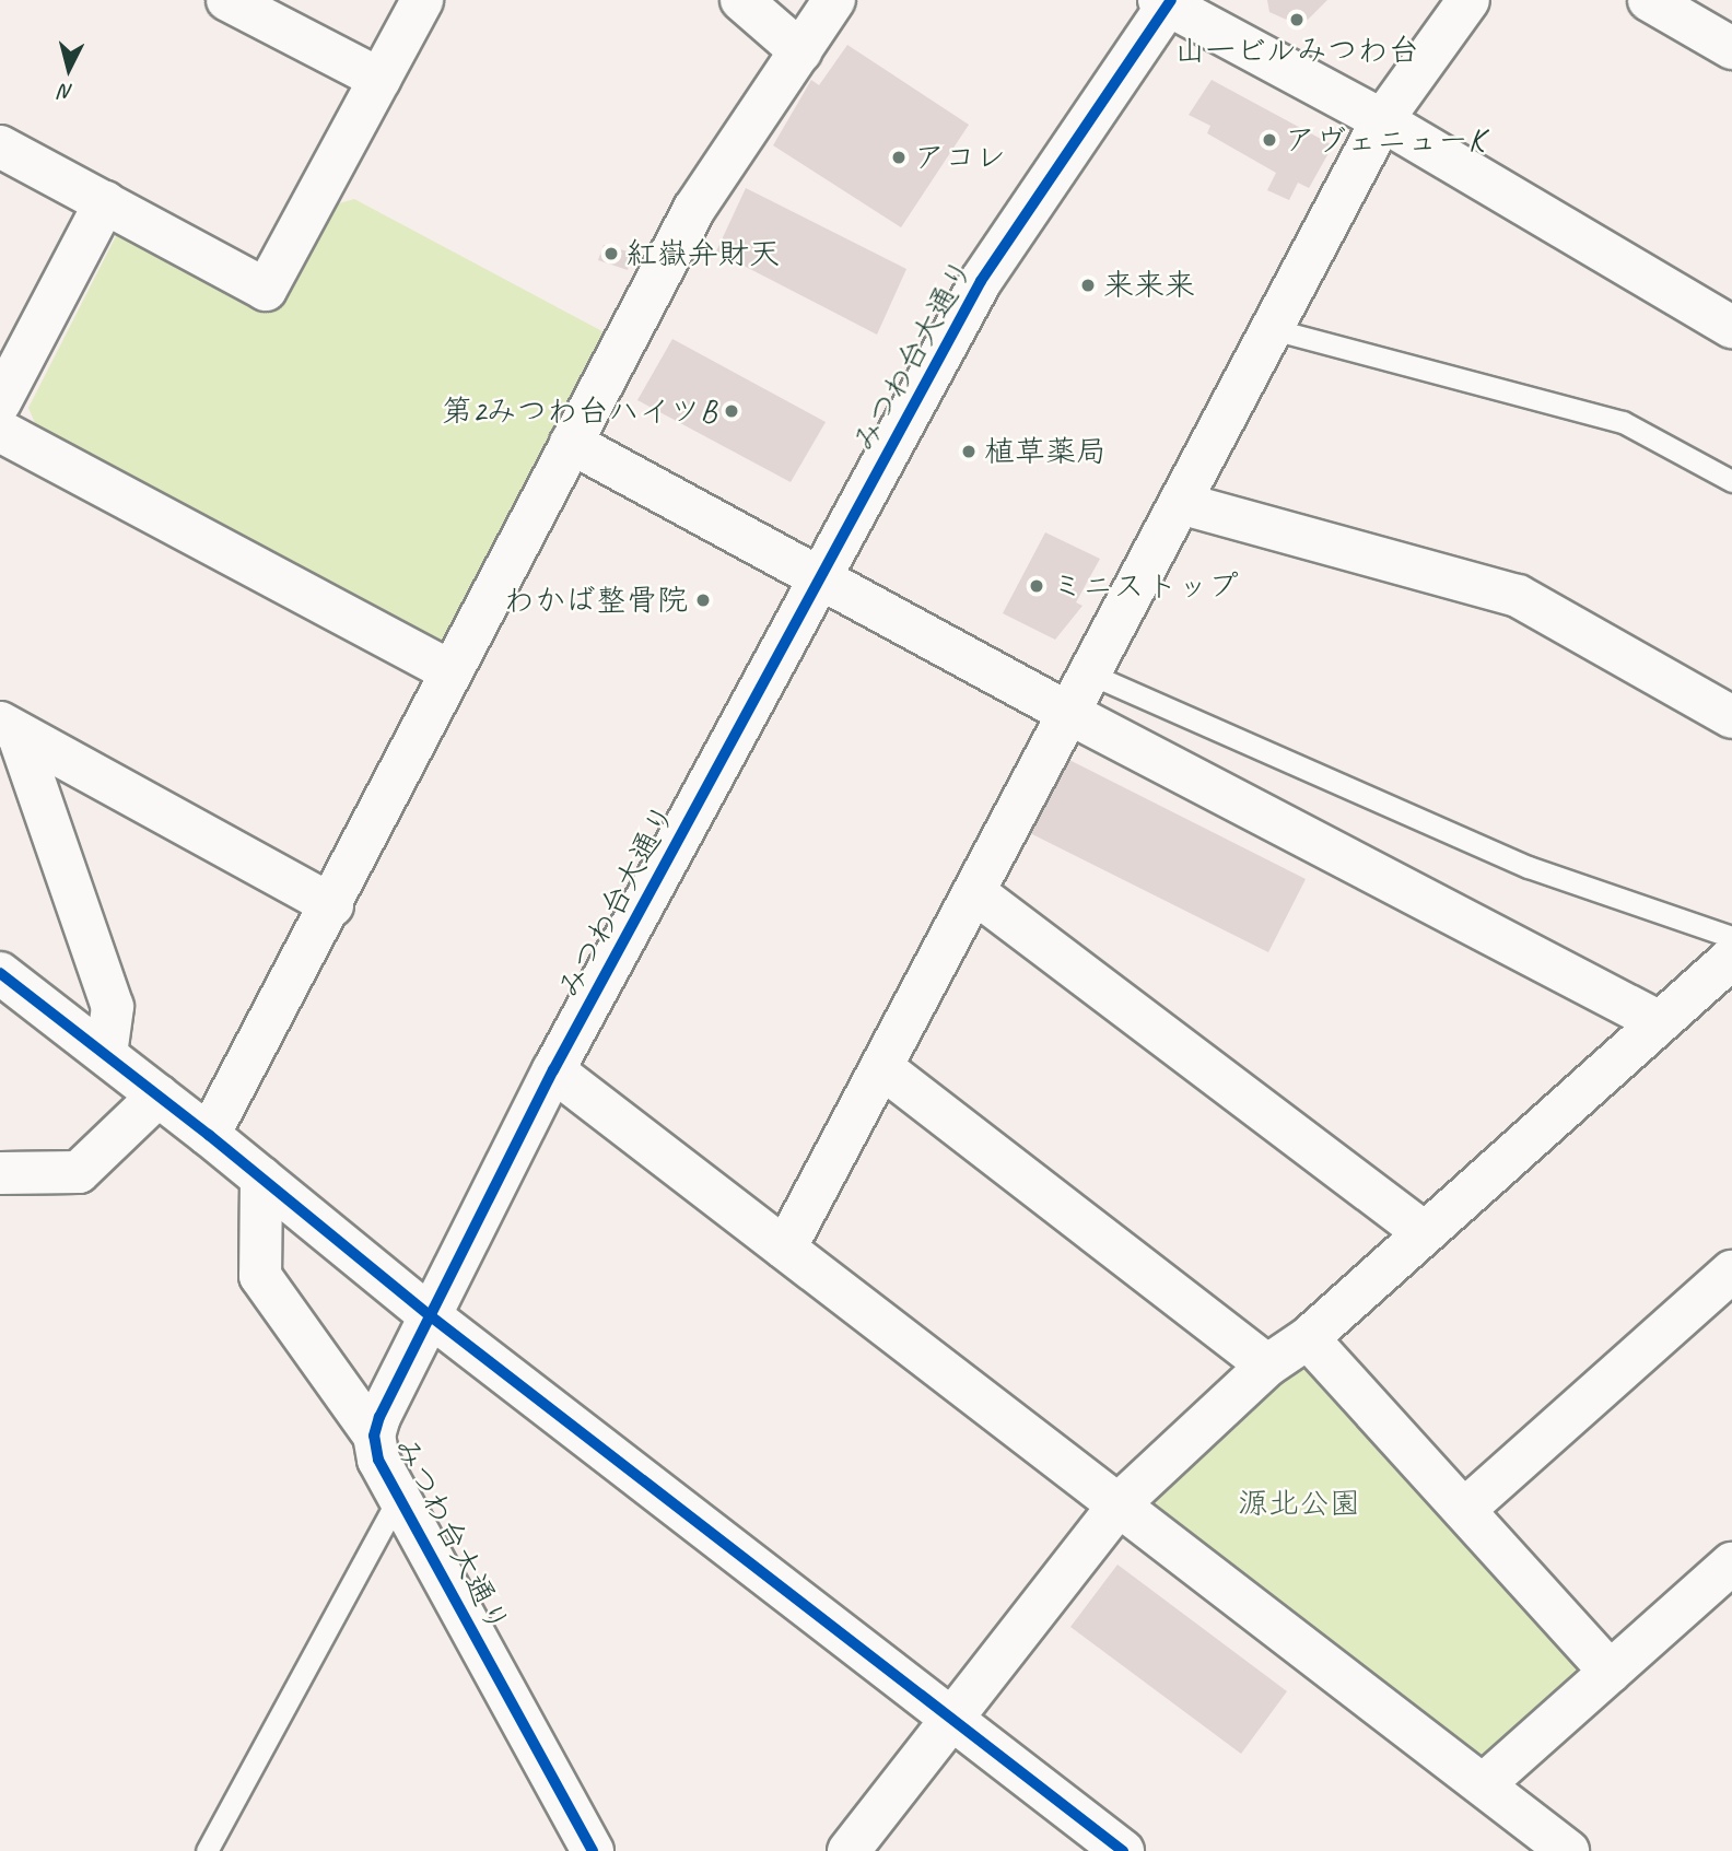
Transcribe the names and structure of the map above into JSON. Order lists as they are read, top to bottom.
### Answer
{
  "streets": {
    "street": ["みつわ台大通り"]
  },
  "parks": ["源北公園"],
  "places": [
    "山一ビルみつわ台",
    "アヴェニューK",
    "アコレ",
    "紅嶽弁財天",
    "来来来",
    "第2みつわ台ハイツB",
    "植草薬局",
    "ミニストップ",
    "わかば整骨院"
  ],
  "north": "bottom"
}
